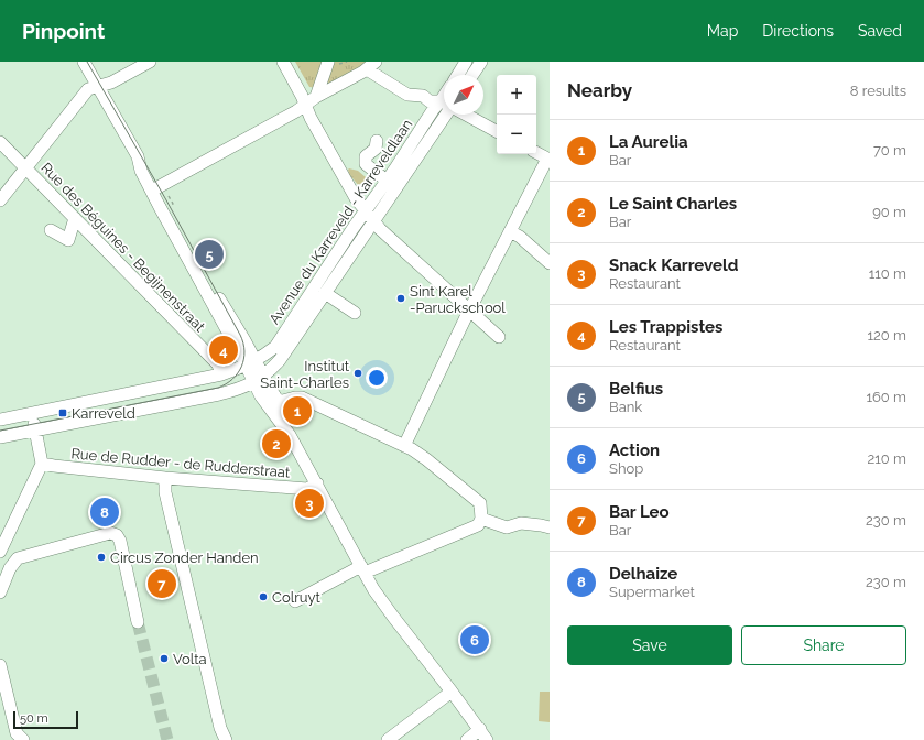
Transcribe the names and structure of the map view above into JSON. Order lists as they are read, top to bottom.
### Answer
{
  "streets": {
    "street": ["Avenue du Karreveld - Karreveldlaan", "Rue des Béguines - Begijnenstraat", "Rue de Rudder - de Rudderstraat"]
  },
  "crossings": [
    ["Avenue du Karreveld - Karreveldlaan", "Rue des Béguines - Begijnenstraat"]
  ],
  "places": {
    "other": [
      "Sint Karel -Paruckschool",
      "Institut Saint-Charles",
      "Circus Zonder Handen",
      "Colruyt",
      "Volta"
    ],
    "transit": ["Karreveld"]
  },
  "scale_bar": "50 m",
  "north": "top right",
  "page": {
    "header": "Pinpoint",
    "nav": ["Map", "Directions", "Saved"],
    "heading": ["Nearby", "8 results"],
    "map_buttons": ["+", "−"],
    "list": [
      {
        "mark": "1",
        "name": "La Aurelia",
        "note": "Bar",
        "value": "70 m"
      },
      {
        "mark": "2",
        "name": "Le Saint Charles",
        "note": "Bar",
        "value": "90 m"
      },
      {
        "mark": "3",
        "name": "Snack Karreveld",
        "note": "Restaurant",
        "value": "110 m"
      },
      {
        "mark": "4",
        "name": "Les Trappistes",
        "note": "Restaurant",
        "value": "120 m"
      },
      {
        "mark": "5",
        "name": "Belfius",
        "note": "Bank",
        "value": "160 m"
      },
      {
        "mark": "6",
        "name": "Action",
        "note": "Shop",
        "value": "210 m"
      },
      {
        "mark": "7",
        "name": "Bar Leo",
        "note": "Bar",
        "value": "230 m"
      },
      {
        "mark": "8",
        "name": "Delhaize",
        "note": "Supermarket",
        "value": "230 m"
      }
    ],
    "pins": [
      "5",
      "4",
      "1",
      "2",
      "3",
      "8",
      "7",
      "6"
    ],
    "buttons": ["Save", "Share"],
    "scale": "50 m"
  }
}
